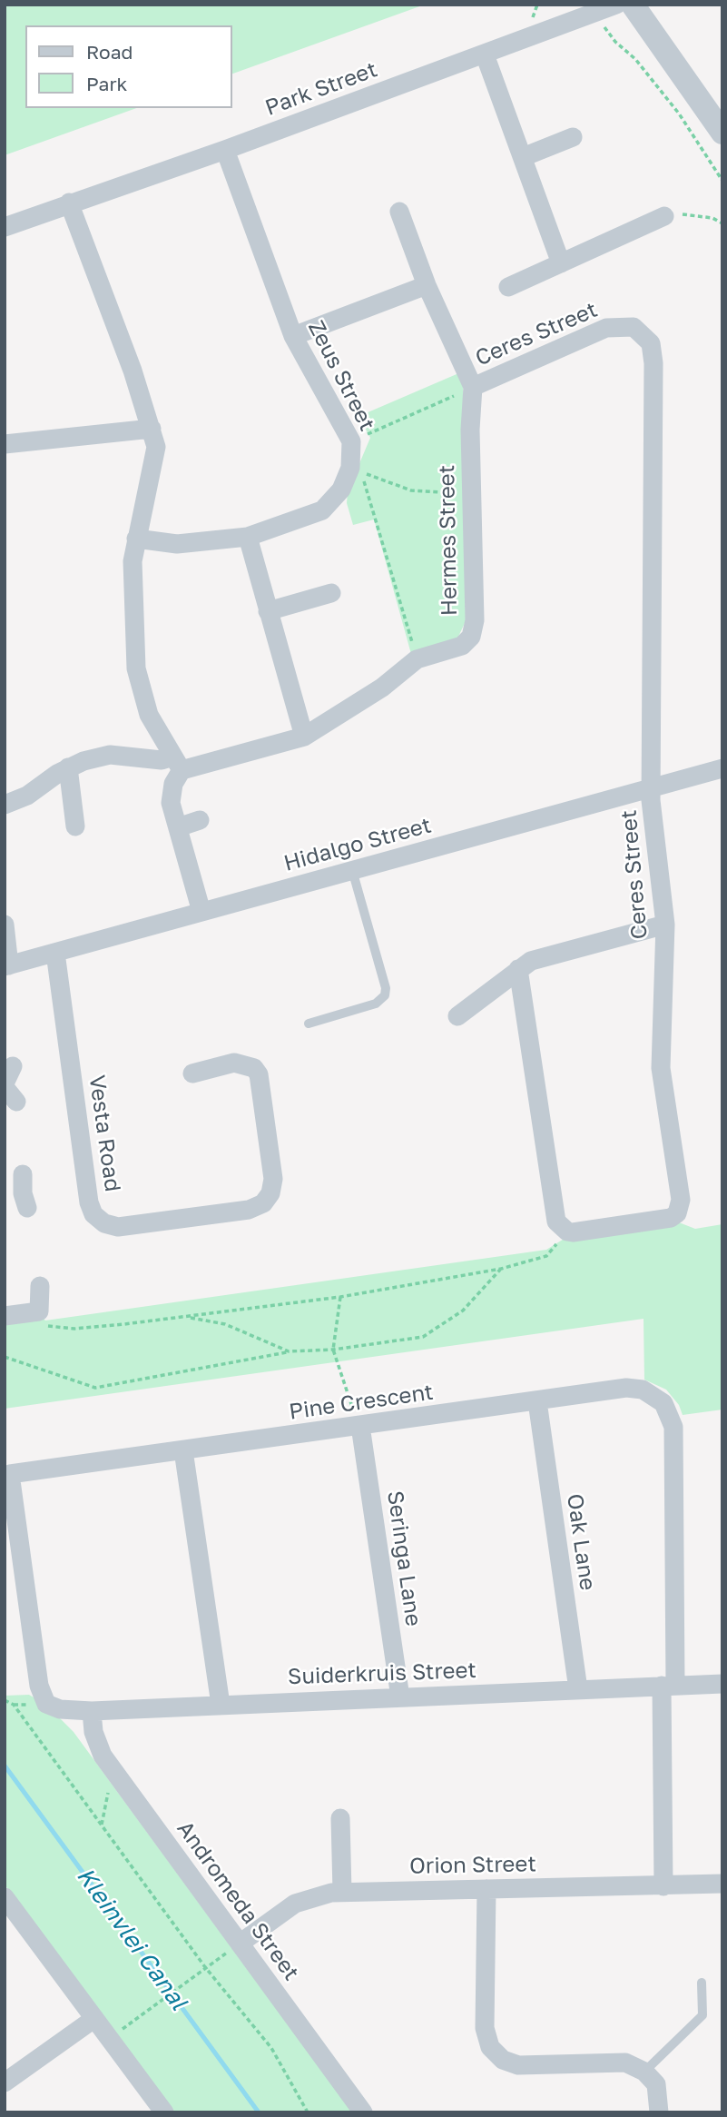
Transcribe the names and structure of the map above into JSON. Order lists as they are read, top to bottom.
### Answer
{
  "streets": {
    "street": [
      "Park Street",
      "Ceres Street",
      "Zeus Street",
      "Hermes Street",
      "Hidalgo Street",
      "Vesta Road",
      "Pine Crescent",
      "Oak Lane",
      "Seringa Lane",
      "Suiderkruis Street",
      "Orion Street",
      "Andromeda Street"
    ]
  },
  "crossings": [
    ["Park Street", "Zeus Street"],
    ["Ceres Street", "Hermes Street"],
    ["Ceres Street", "Hidalgo Street"],
    ["Hidalgo Street", "Vesta Road"],
    ["Pine Crescent", "Oak Lane"],
    ["Pine Crescent", "Seringa Lane"],
    ["Pine Crescent", "Suiderkruis Street"],
    ["Oak Lane", "Suiderkruis Street"],
    ["Seringa Lane", "Suiderkruis Street"],
    ["Suiderkruis Street", "Andromeda Street"],
    ["Orion Street", "Andromeda Street"]
  ],
  "water": ["Kleinvlei Canal"],
  "legend": ["Road", "Park"]
}
